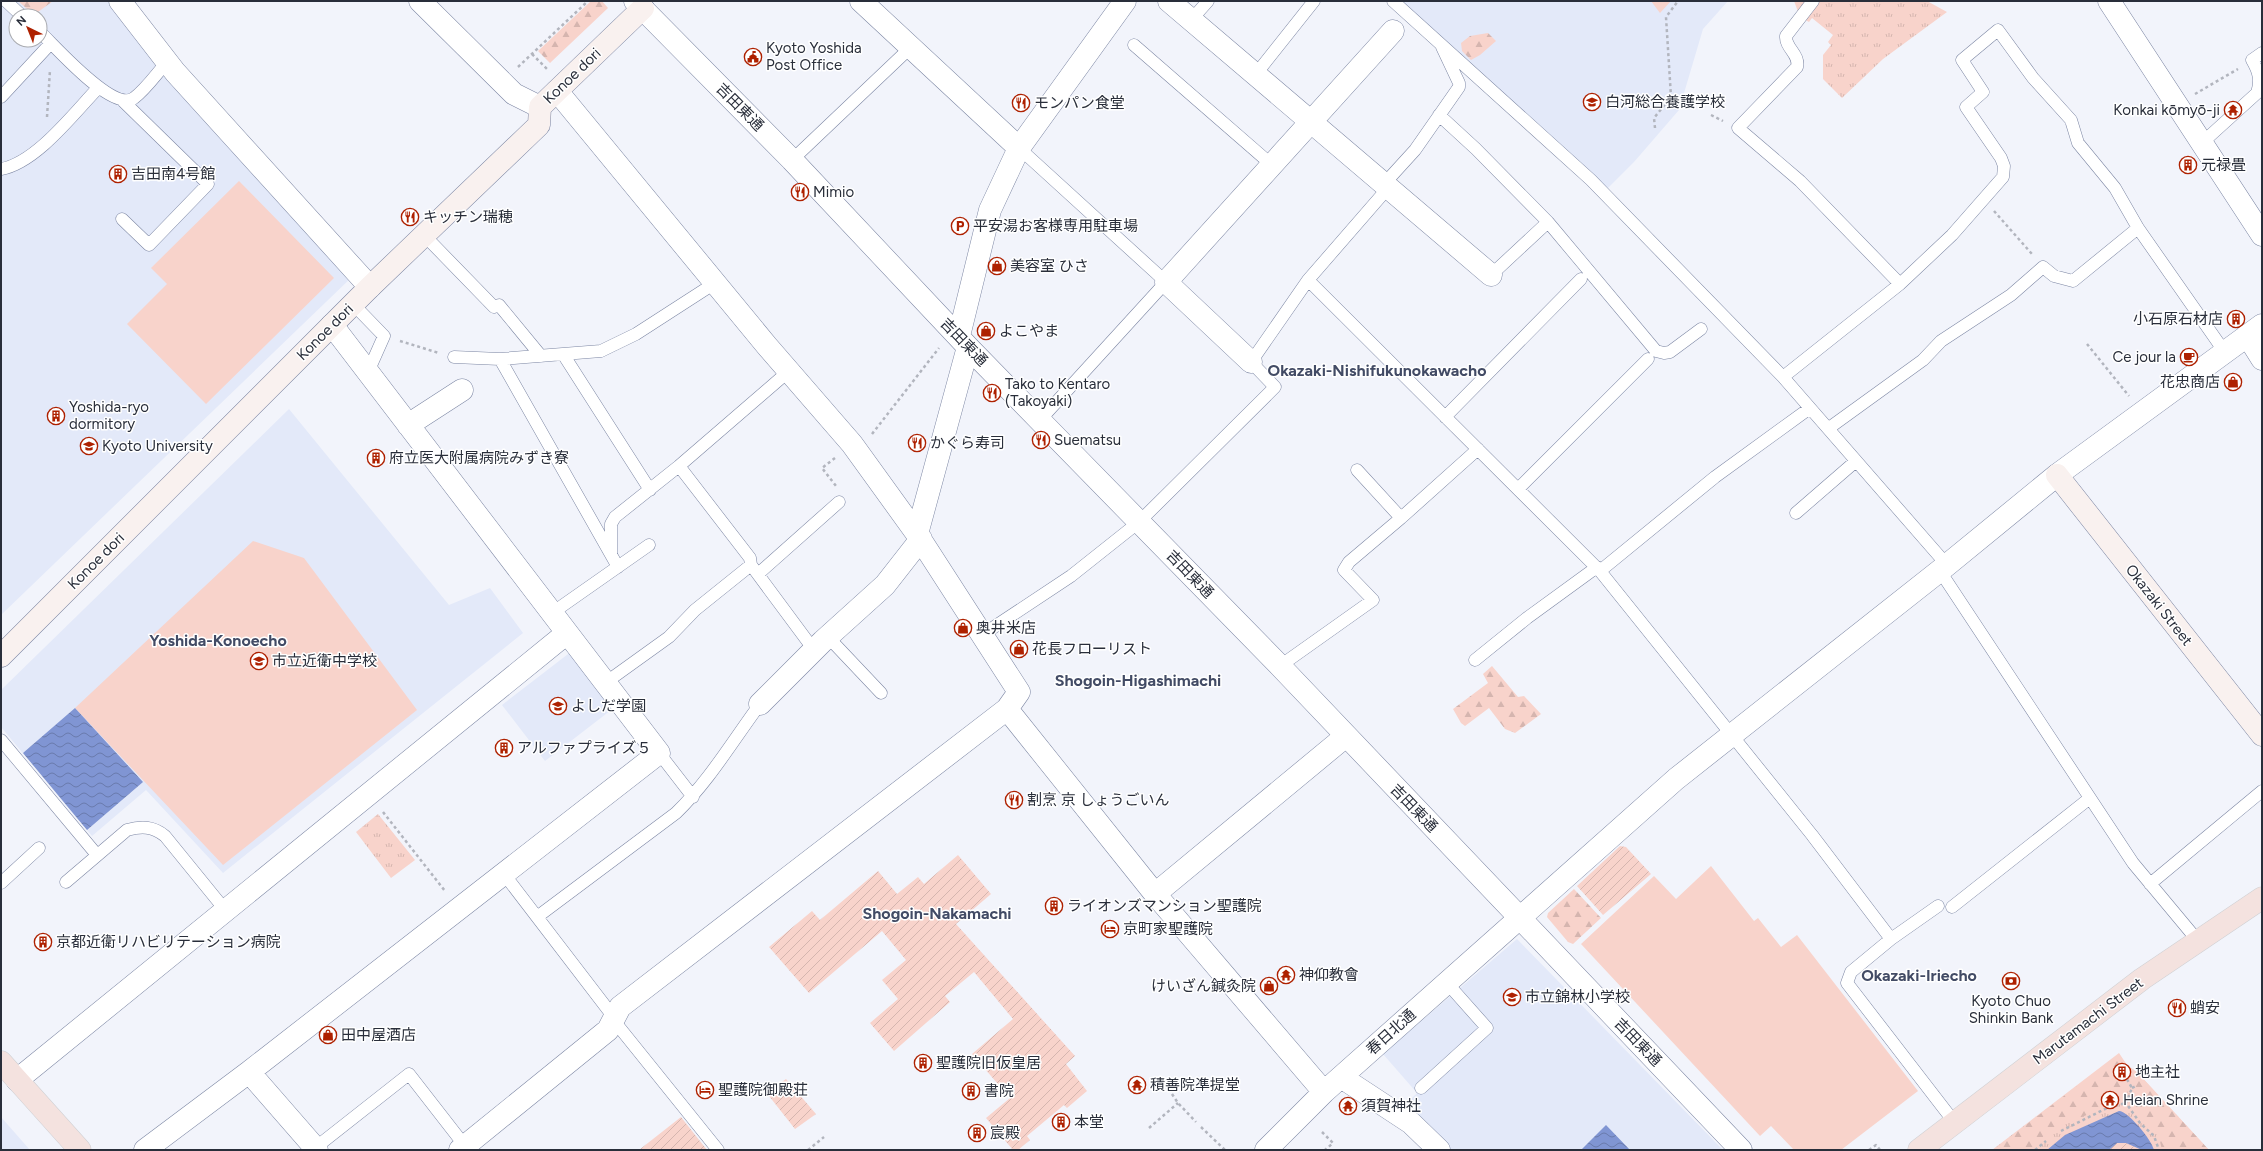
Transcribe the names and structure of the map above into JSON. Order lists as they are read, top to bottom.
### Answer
{
  "streets": {
    "main road": ["Marutamachi Street"],
    "street": [
      "Konoe dori",
      "吉田東通",
      "Okazaki Street",
      "春日北通"
    ]
  },
  "crossings": [
    ["Konoe dori", "吉田東通"],
    ["吉田東通", "春日北通"],
    ["Okazaki Street", "春日北通"]
  ],
  "districts": [
    "Okazaki-Nishifukunokawacho",
    "Yoshida-Konoecho",
    "Shogoin-Higashimachi",
    "Shogoin-Nakamachi",
    "Okazaki-Iriecho"
  ],
  "places": {
    "public building": ["Kyoto Yoshida Post Office"],
    "school or university": [
      "白河総合養護学校",
      "Kyoto University",
      "市立近衛中学校",
      "よしだ学園",
      "市立錦林小学校"
    ],
    "restaurant": [
      "モンパン食堂",
      "Mimio",
      "キッチン瑞穂",
      "Tako to Kentaro (Takoyaki)",
      "Suematsu",
      "かぐら寿司",
      "割烹 京 しょうごいん",
      "蛸安"
    ],
    "temple": [
      "Konkai kōmyō-ji",
      "神仰教會",
      "積善院凖提堂",
      "Heian Shrine",
      "須賀神社"
    ],
    "building": [
      "元禄畳",
      "吉田南4号館",
      "小石原石材店",
      "Yoshida-ryo dormitory",
      "府立医大附属病院みずき寮",
      "アルファプライズ５",
      "ライオンズマンション聖護院",
      "京都近衛リハビリテーション病院",
      "聖護院旧仮皇居",
      "地主社",
      "書院",
      "本堂",
      "宸殿"
    ],
    "parking": ["平安湯お客様専用駐車場"],
    "shop": [
      "美容室 ひさ",
      "よこやま",
      "花忠商店",
      "奥井米店",
      "花長フローリスト",
      "けいざん鍼灸院",
      "田中屋酒店"
    ],
    "cafe": ["Ce jour la"],
    "hotel": ["京町家聖護院", "聖護院御殿荘"],
    "bank": ["Kyoto Chuo Shinkin Bank"]
  },
  "north": "top left"
}
